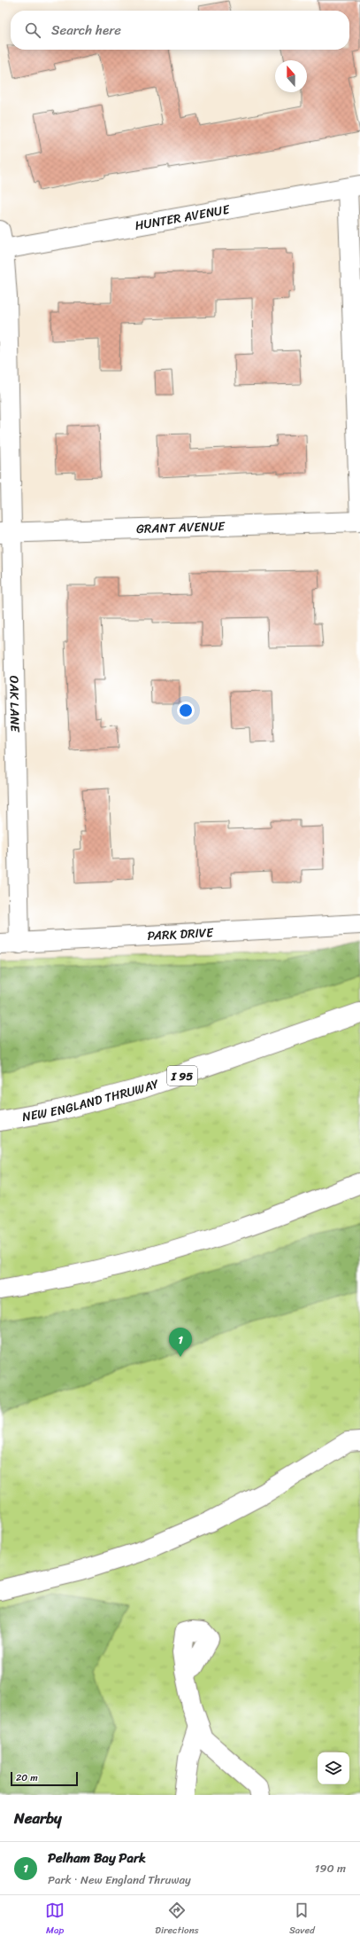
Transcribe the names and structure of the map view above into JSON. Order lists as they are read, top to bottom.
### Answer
{
  "streets": {
    "main road": [
      "HUNTER AVENUE",
      "GRANT AVENUE",
      "OAK LANE",
      "PARK DRIVE",
      "I 95",
      "NEW ENGLAND THRUWAY"
    ]
  },
  "crossings": [
    ["HUNTER AVENUE", "OAK LANE"],
    ["GRANT AVENUE", "OAK LANE"],
    ["OAK LANE", "PARK DRIVE"]
  ],
  "scale_bar": "20 m",
  "north": "top",
  "page": {
    "search": "Search here",
    "pins": "1",
    "scale": "20 m",
    "heading": "Nearby",
    "list": [
      {
        "mark": "1",
        "name": "Pelham Bay Park",
        "note": "Park · New England Thruway",
        "value": "190 m"
      }
    ],
    "nav": ["Map", "Directions", "Saved"]
  }
}
